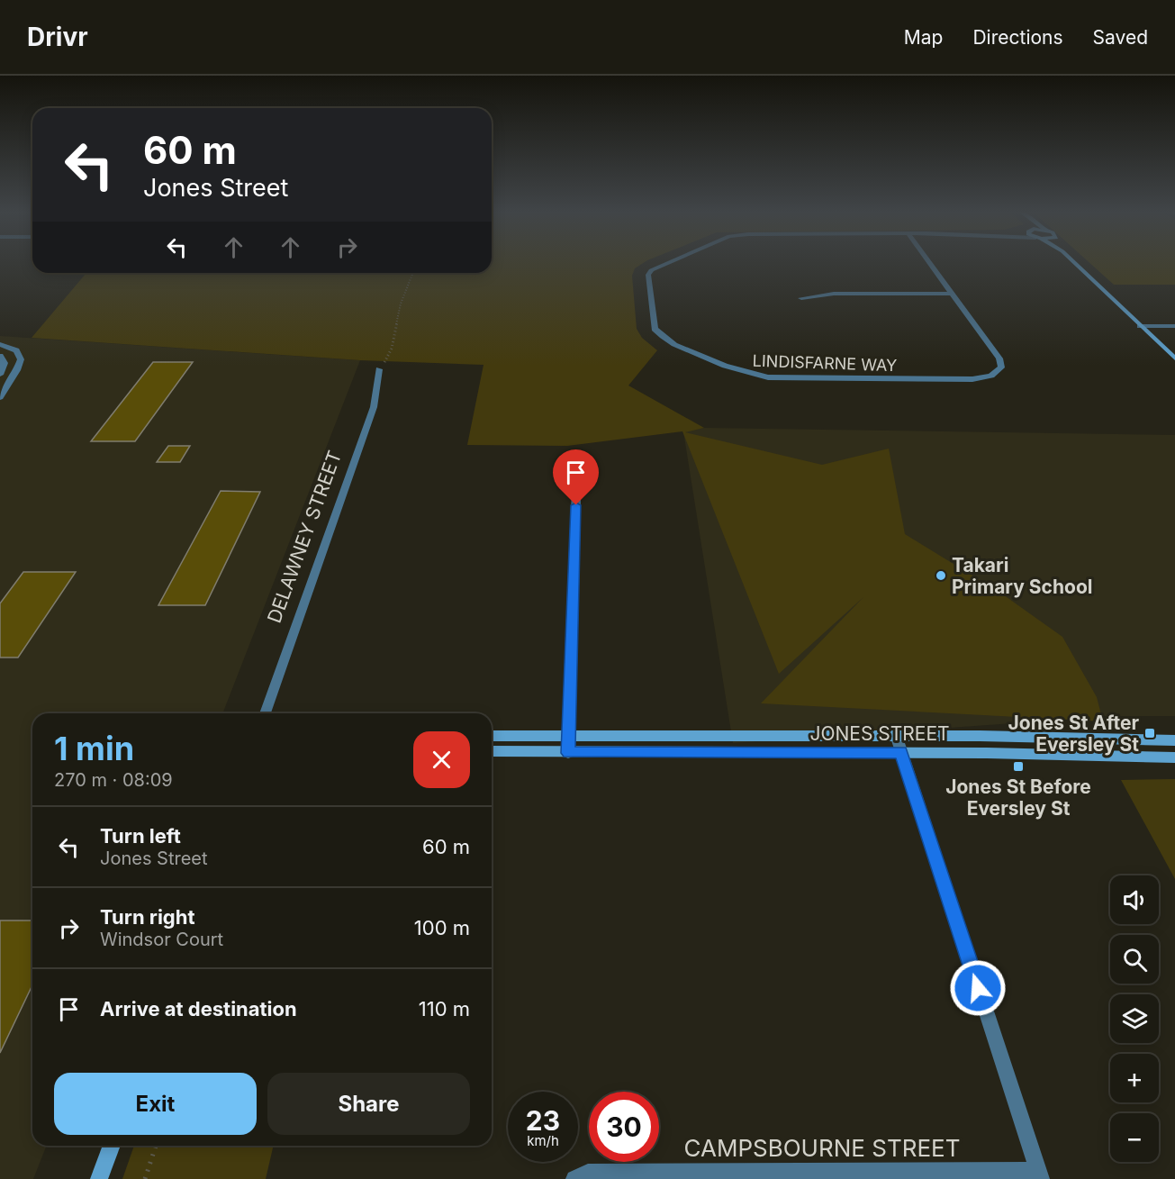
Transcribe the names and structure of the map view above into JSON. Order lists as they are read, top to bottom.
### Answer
{
  "streets": {
    "street": [
      "LINDISFARNE WAY",
      "DELAWNEY STREET",
      "JONES STREET",
      "CAMPSBOURNE STREET"
    ]
  },
  "places": {
    "other": ["Takari Primary School"],
    "transit": ["Jones St After Eversley St", "Jones St Before Eversley St"]
  },
  "page": {
    "header": "Drivr",
    "nav": ["Map", "Directions", "Saved"],
    "turn": ["60 m", "Jones Street"],
    "heading": ["1 min", "270 m · 08:09"],
    "list": [
      {
        "name": "Turn left",
        "note": "Jones Street",
        "value": "60 m"
      },
      {
        "name": "Turn right",
        "note": "Windsor Court",
        "value": "100 m"
      },
      {
        "name": "Arrive at destination",
        "value": "110 m"
      }
    ],
    "map_buttons": ["+", "−"],
    "buttons": ["Exit", "Share"],
    "speed": "23 km/h",
    "limit": "30"
  }
}
